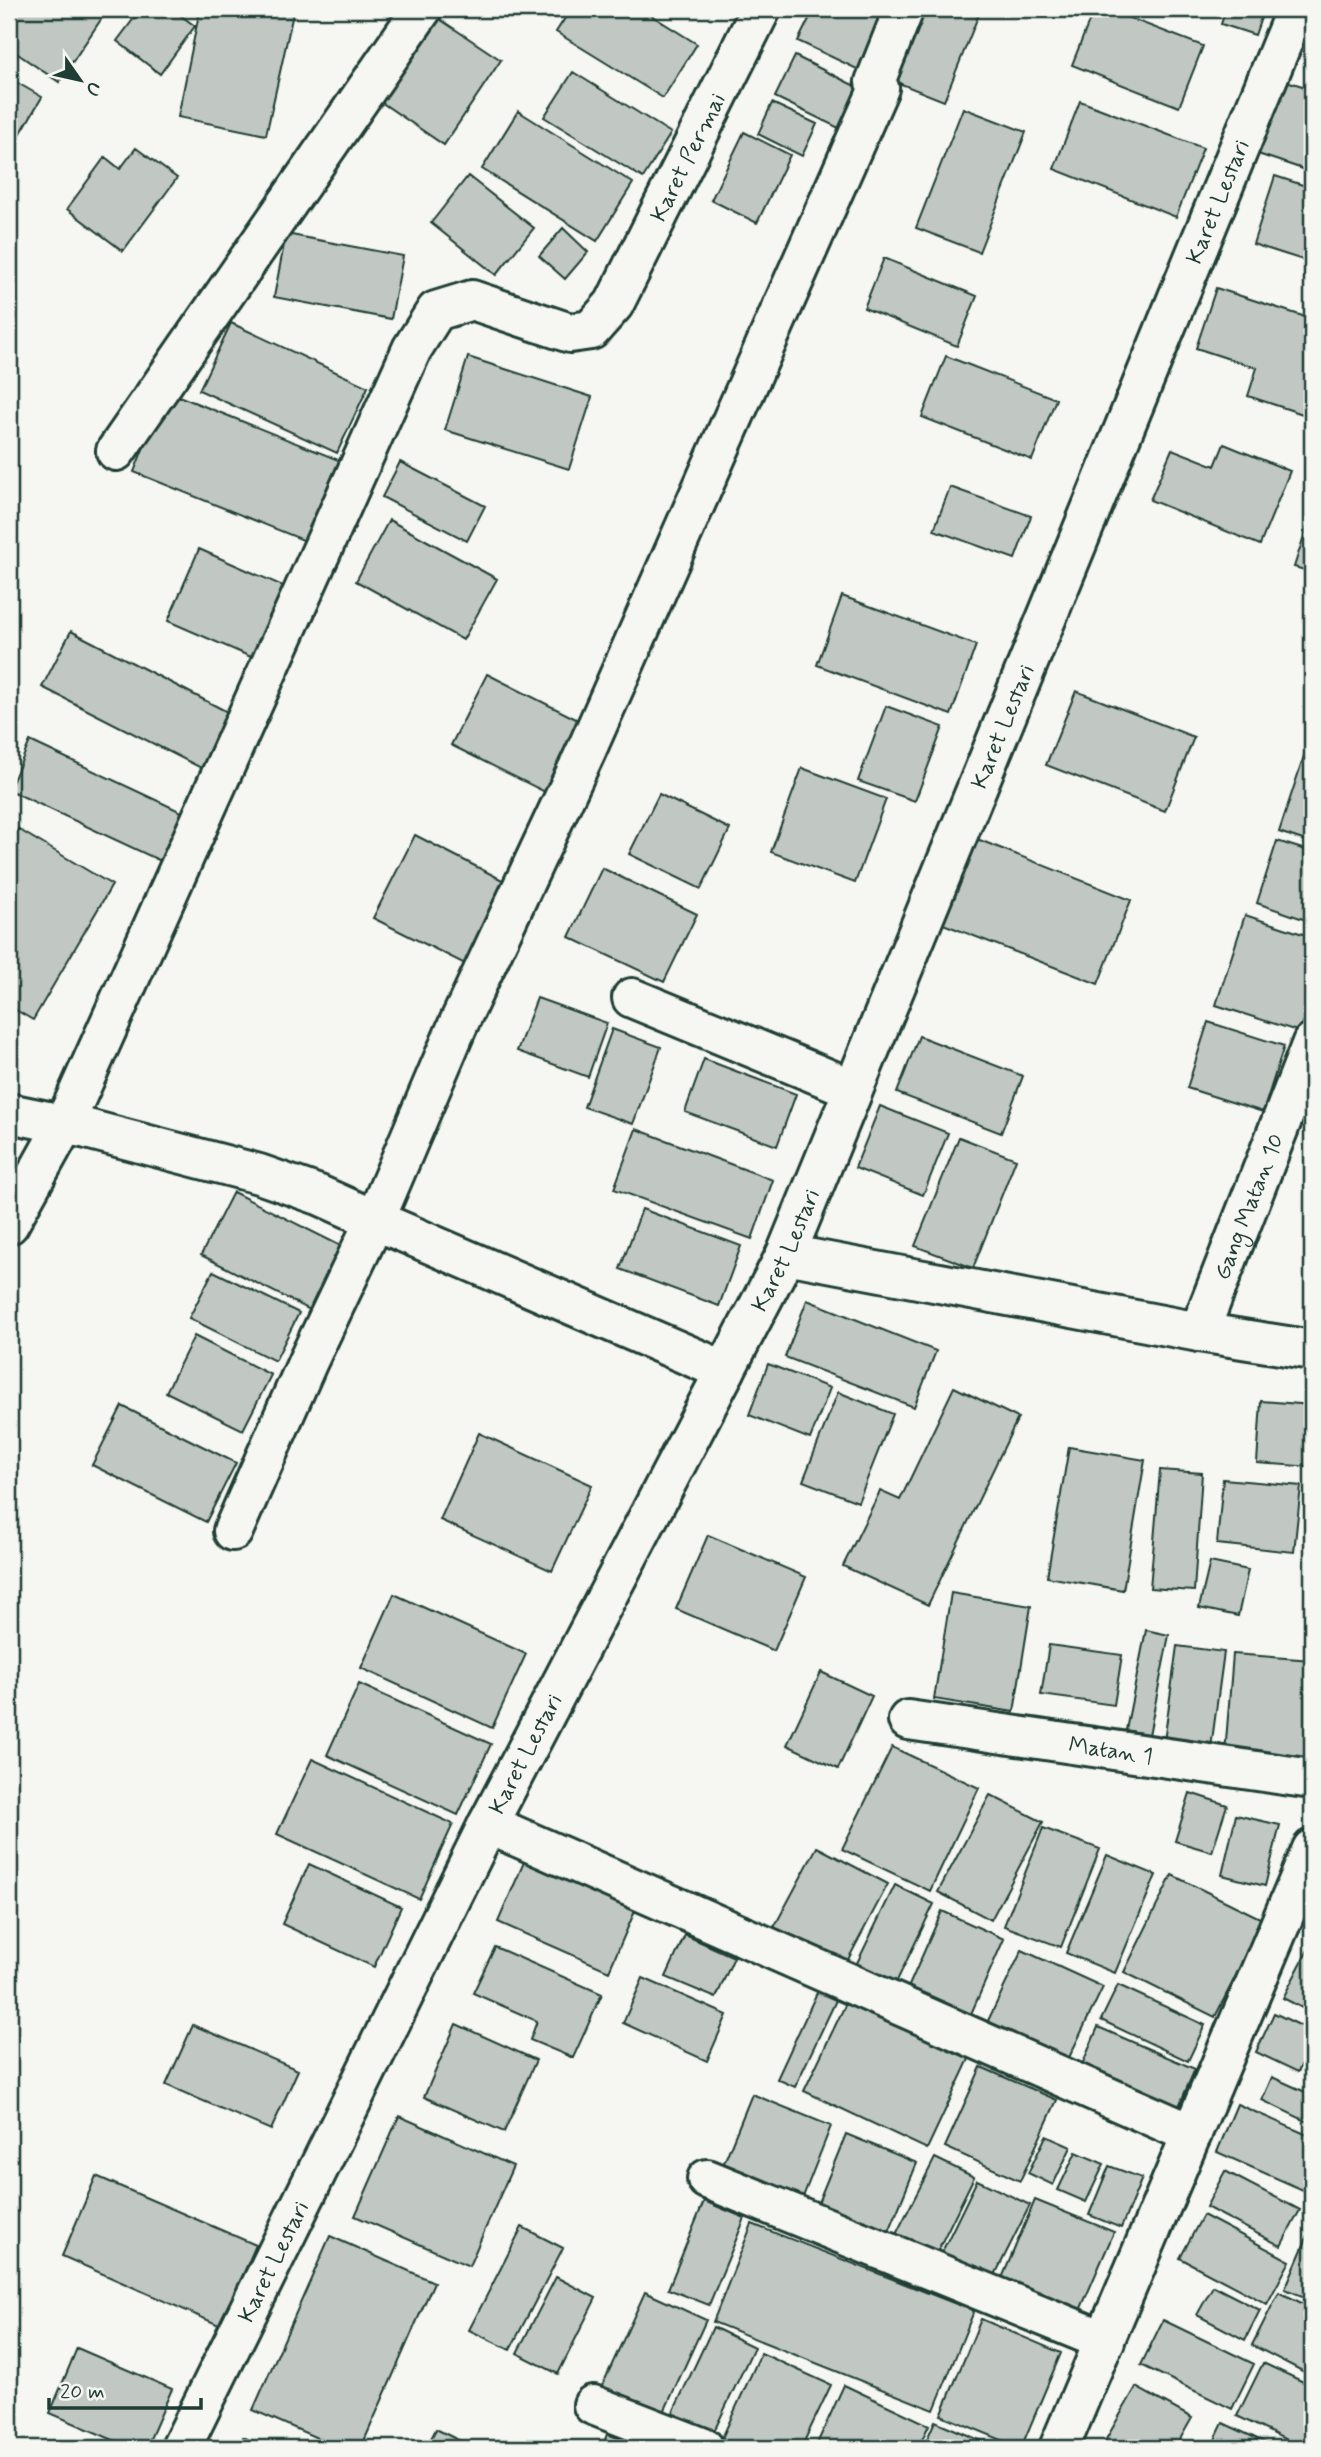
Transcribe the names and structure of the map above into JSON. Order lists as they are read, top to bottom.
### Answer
{
  "streets": {
    "street": [
      "Karet Permai",
      "Karet Lestari",
      "Gang Matan 10",
      "Matan 1"
    ]
  },
  "scale_bar": "20 m",
  "north": "bottom right"
}
